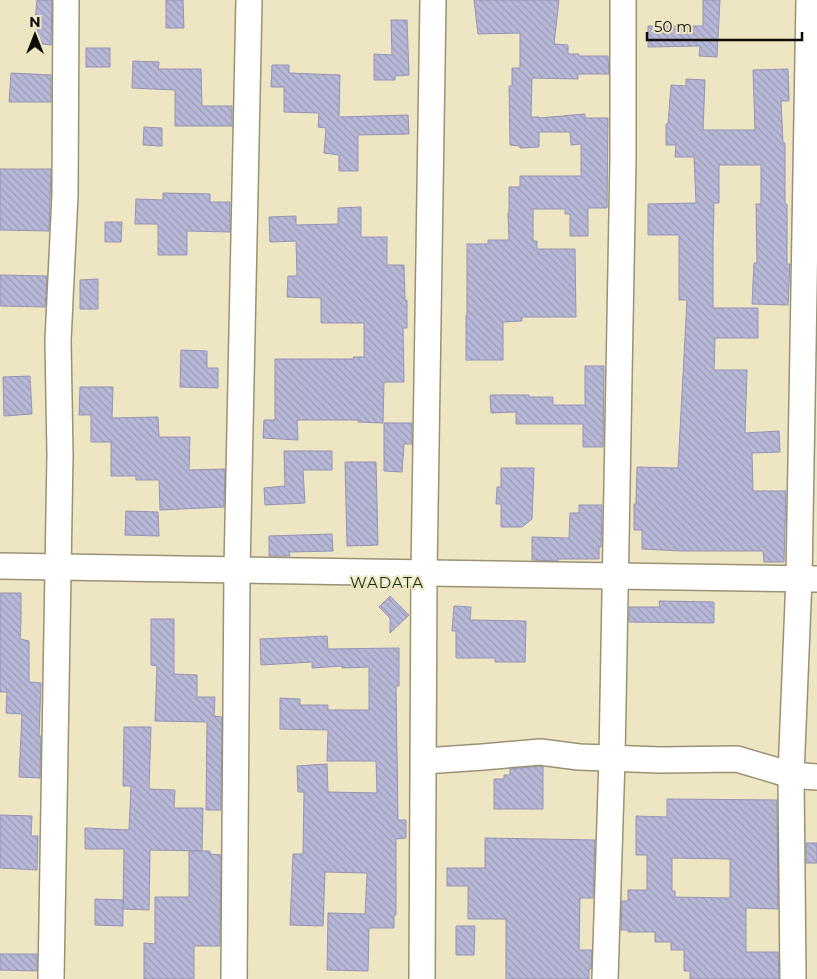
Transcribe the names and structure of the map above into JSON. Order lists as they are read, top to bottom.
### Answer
{
  "districts": ["WADATA"],
  "scale_bar": "50 m",
  "north": "top"
}
